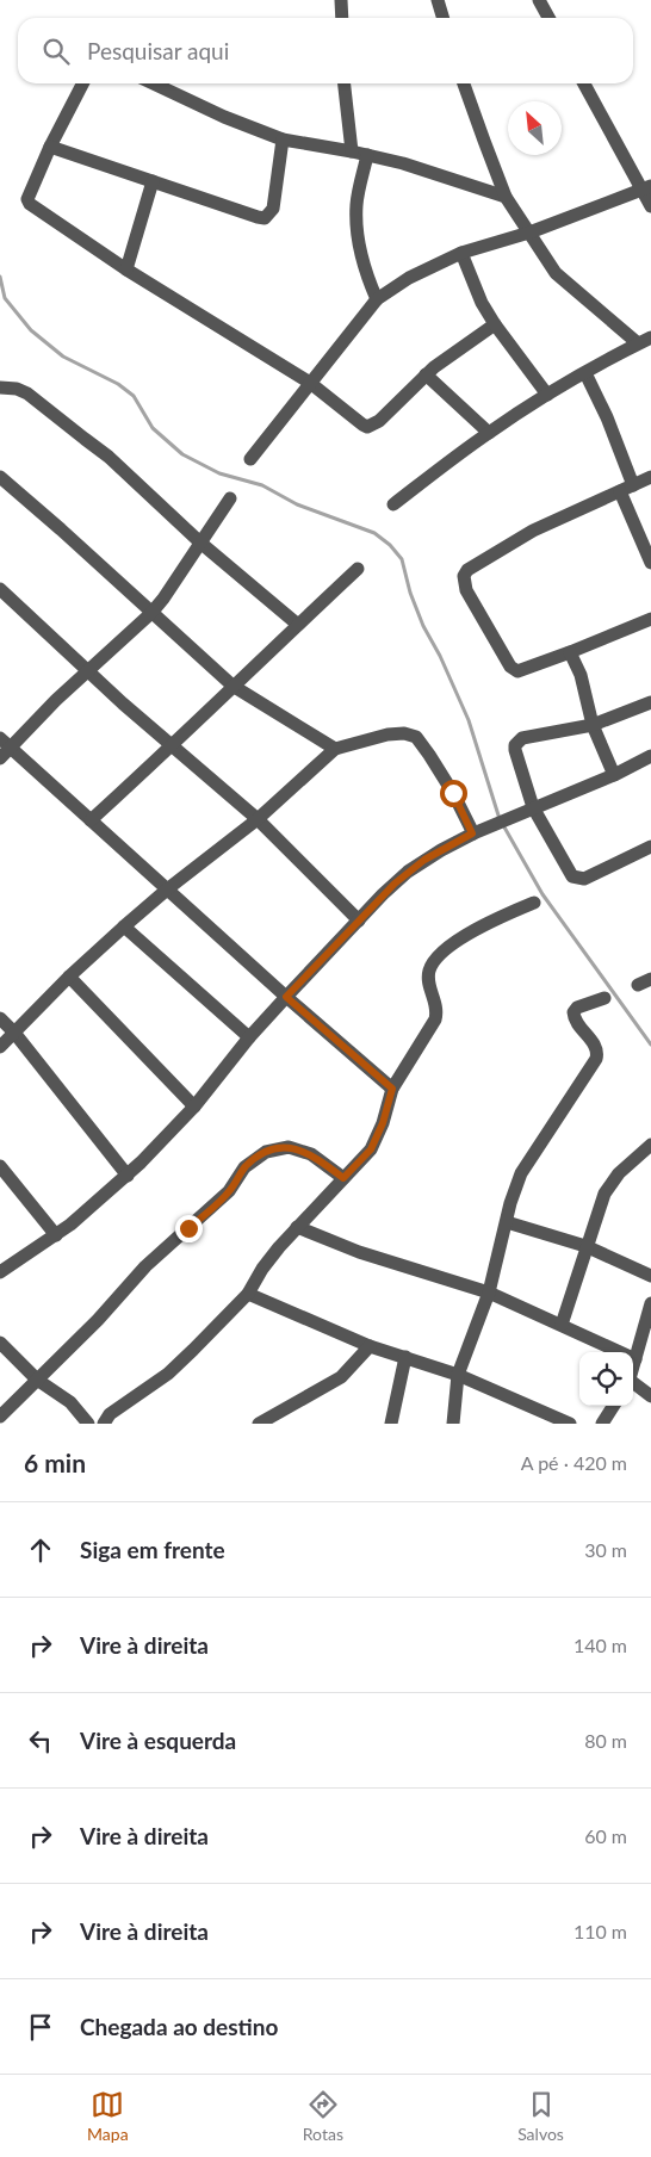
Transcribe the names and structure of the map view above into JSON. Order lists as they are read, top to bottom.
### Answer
{
  "north": "top left",
  "page": {
    "search": "Pesquisar aqui",
    "heading": ["6 min", "A pé · 420 m"],
    "list": [
      ["Siga em frente", "30 m"],
      ["Vire à direita", "140 m"],
      ["Vire à esquerda", "80 m"],
      ["Vire à direita", "60 m"],
      ["Vire à direita", "110 m"],
      "Chegada ao destino"
    ],
    "nav": ["Mapa", "Rotas", "Salvos"]
  }
}
